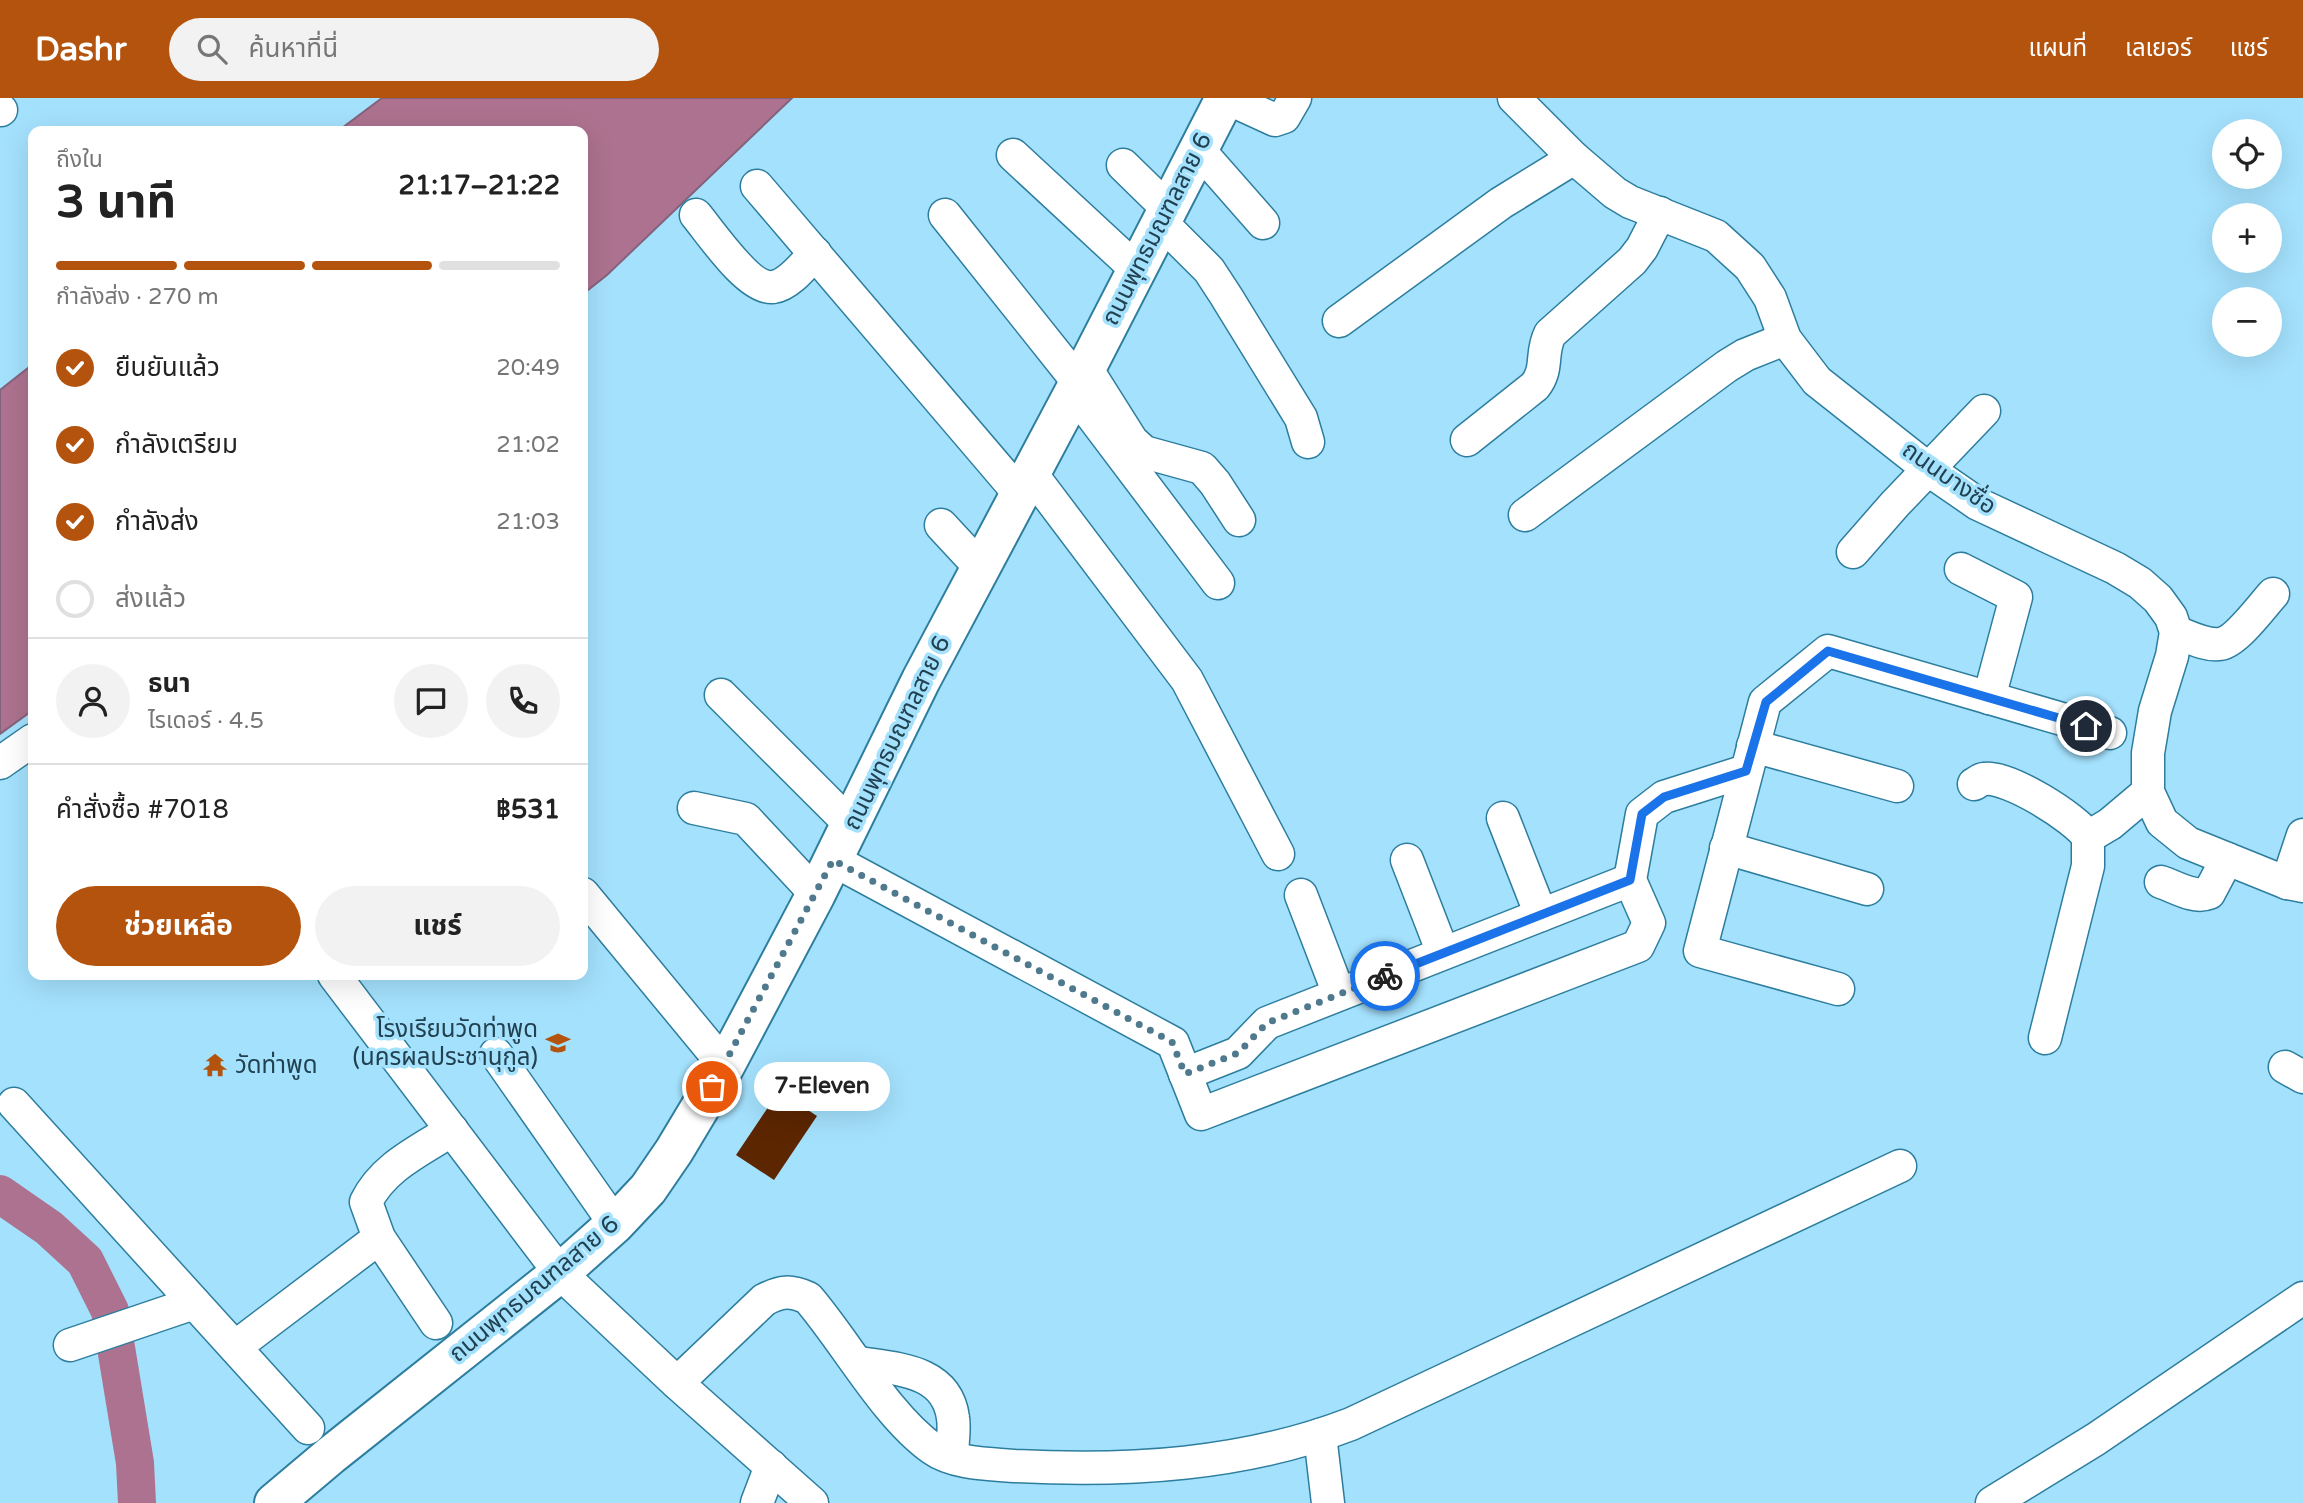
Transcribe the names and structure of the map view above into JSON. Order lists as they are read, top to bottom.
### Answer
{
  "streets": {
    "main road": ["ถนนพุทธมณฑลสาย 6"],
    "street": ["ถนนบางซื่อ"]
  },
  "places": {
    "school or university": ["โรงเรียนวัดท่าพูด (นครผลประชานุกูล)"],
    "temple": ["วัดท่าพูด"],
    "other": ["7-Eleven"]
  },
  "page": {
    "header": "Dashr",
    "search": "ค้นหาที่นี่",
    "nav": ["แผนที่", "เลเยอร์", "แชร์"],
    "map_buttons": ["+", "−"],
    "heading": ["3 นาที", "ถึงใน", "21:17–21:22"],
    "panel": [
      "ธนา",
      "ไรเดอร์ · 4.5",
      "คำสั่งซื้อ #7018",
      "฿531"
    ],
    "bar": "กำลังส่ง · 270 m",
    "list": [
      ["ยืนยันแล้ว", "20:49"],
      ["กำลังเตรียม", "21:02"],
      ["กำลังส่ง", "21:03"],
      "ส่งแล้ว"
    ],
    "buttons": ["ช่วยเหลือ", "แชร์"],
    "bubble": "7-Eleven"
  }
}
